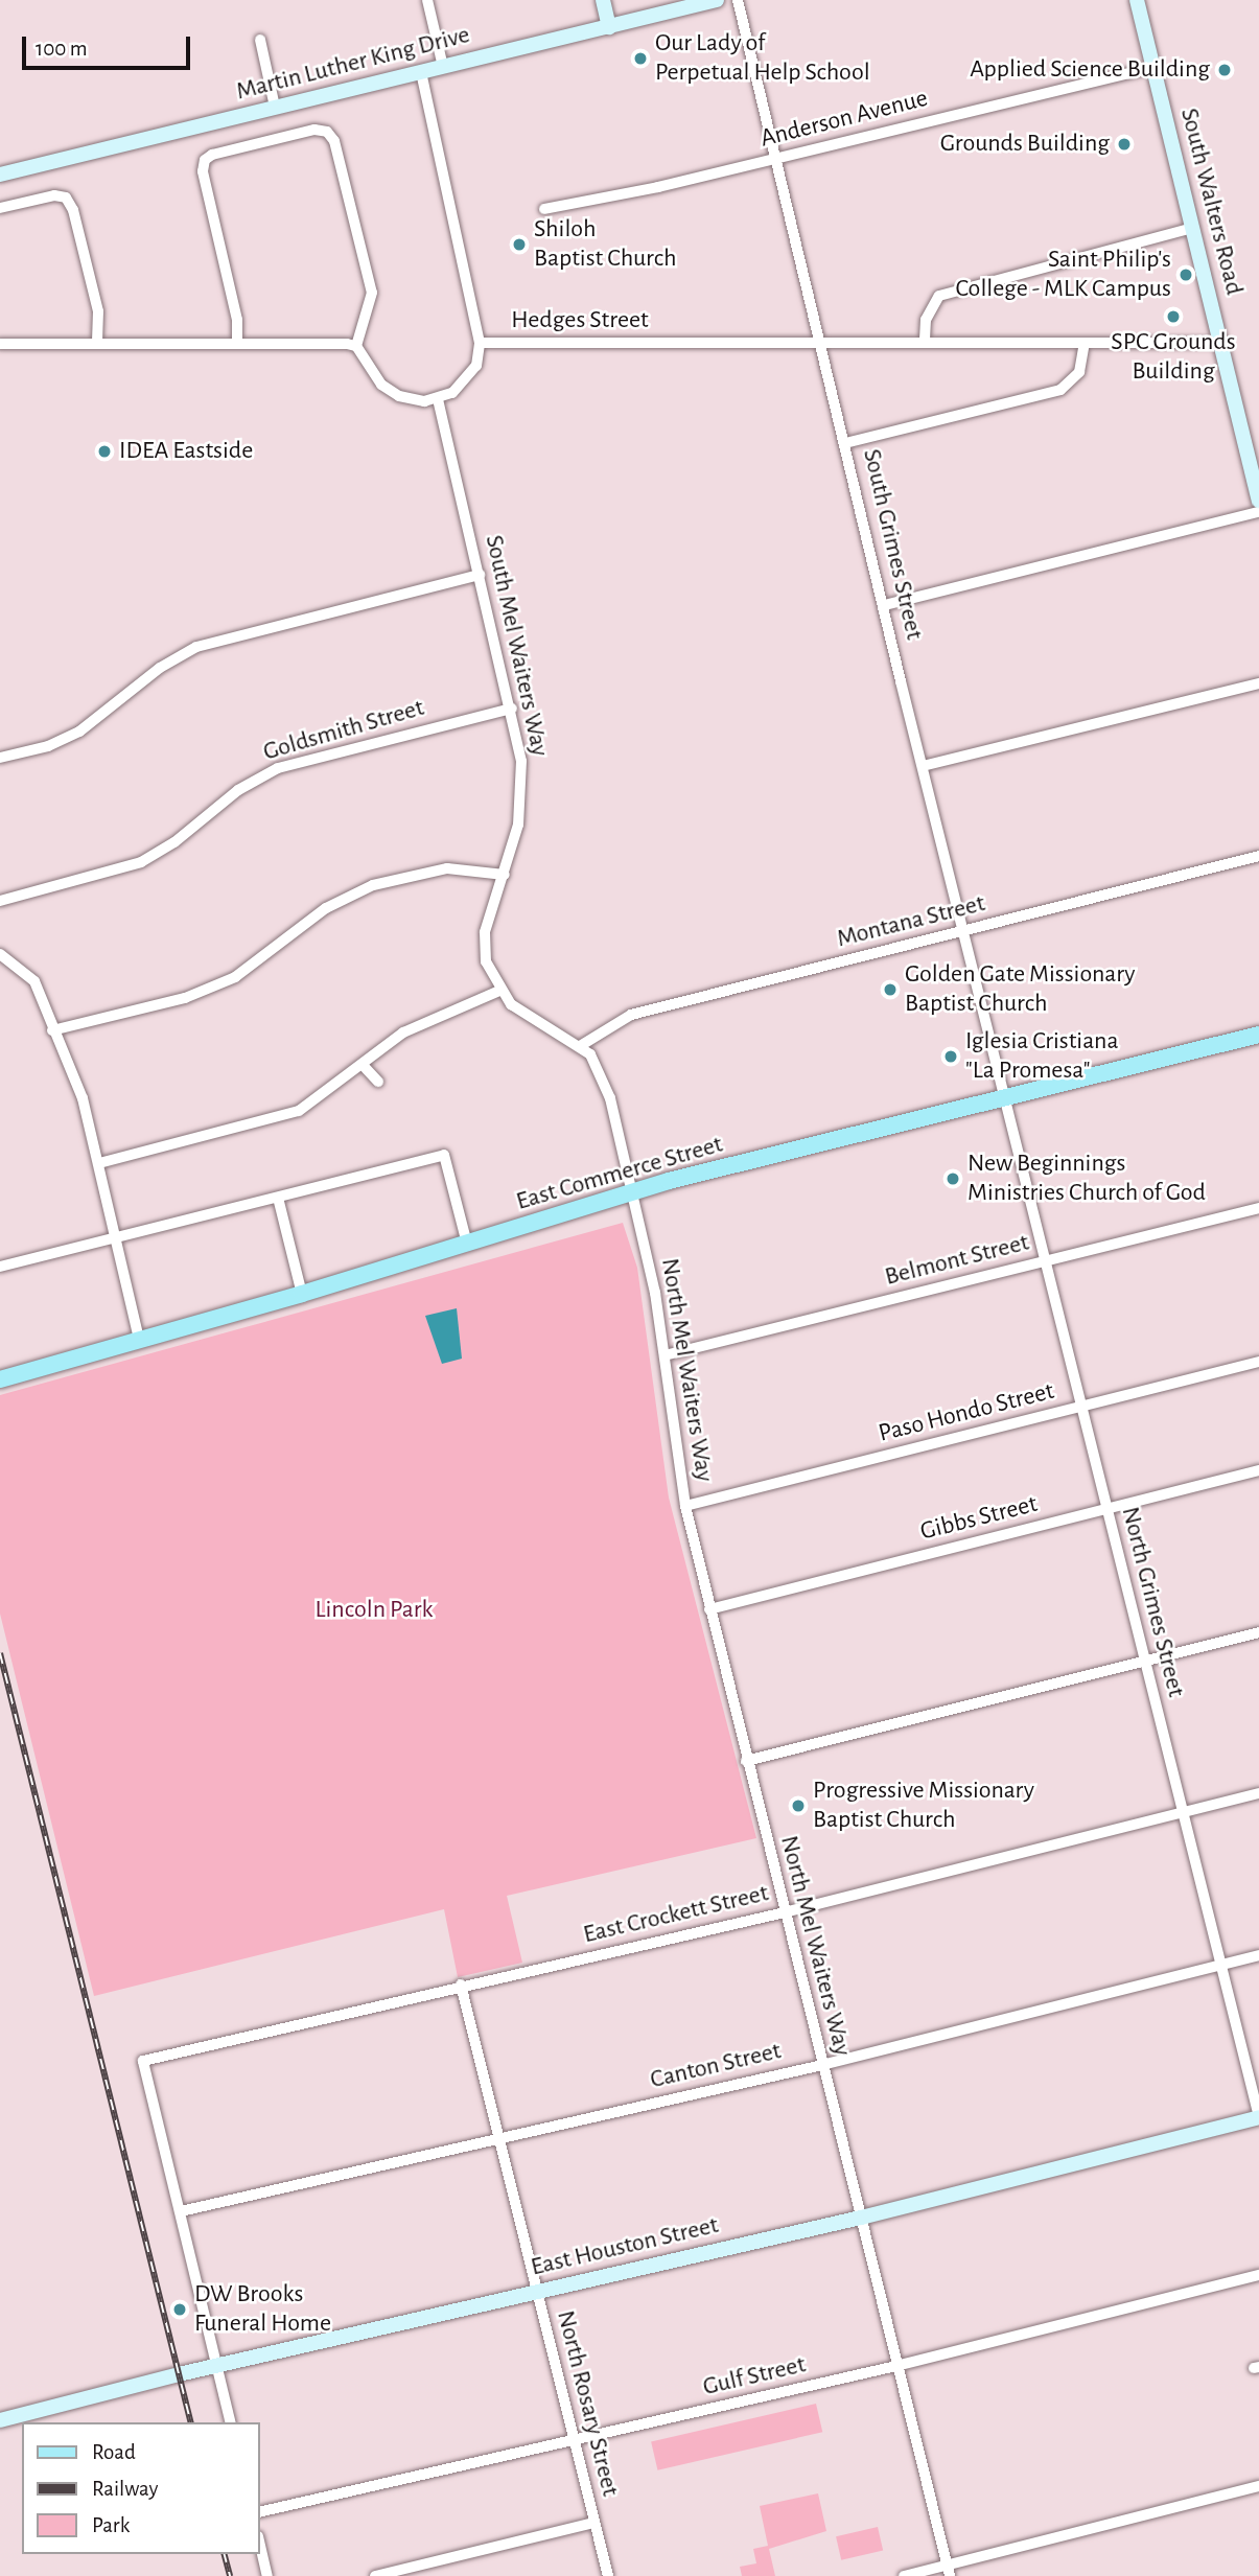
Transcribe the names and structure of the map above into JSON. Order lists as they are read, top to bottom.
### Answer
{
  "streets": {
    "main road": [
      "Martin Luther King Drive",
      "South Walters Road",
      "East Commerce Street",
      "East Houston Street"
    ],
    "street": [
      "Anderson Avenue",
      "Hedges Street",
      "South Grimes Street",
      "South Mel Waiters Way",
      "Goldsmith Street",
      "Montana Street",
      "Belmont Street",
      "North Mel Waiters Way",
      "Paso Hondo Street",
      "Gibbs Street",
      "North Grimes Street",
      "East Crockett Street",
      "Canton Street",
      "Gulf Street",
      "North Rosary Street"
    ]
  },
  "crossings": [
    ["Anderson Avenue", "South Walters Road"],
    ["Anderson Avenue", "South Grimes Street"],
    ["South Walters Road", "Hedges Street"],
    ["Hedges Street", "South Grimes Street"],
    ["Hedges Street", "South Mel Waiters Way"],
    ["South Grimes Street", "Montana Street"],
    ["South Grimes Street", "East Commerce Street"],
    ["South Grimes Street", "North Grimes Street"],
    ["South Mel Waiters Way", "Goldsmith Street"],
    ["South Mel Waiters Way", "Montana Street"],
    ["South Mel Waiters Way", "East Commerce Street"],
    ["South Mel Waiters Way", "North Mel Waiters Way"],
    ["East Commerce Street", "North Mel Waiters Way"],
    ["East Commerce Street", "North Grimes Street"],
    ["Belmont Street", "North Mel Waiters Way"],
    ["Belmont Street", "North Grimes Street"],
    ["North Mel Waiters Way", "Paso Hondo Street"],
    ["North Mel Waiters Way", "Gibbs Street"],
    ["North Mel Waiters Way", "East Crockett Street"],
    ["North Mel Waiters Way", "Canton Street"],
    ["North Mel Waiters Way", "East Houston Street"],
    ["North Mel Waiters Way", "Gulf Street"],
    ["Paso Hondo Street", "North Grimes Street"],
    ["Gibbs Street", "North Grimes Street"],
    ["North Grimes Street", "East Crockett Street"],
    ["North Grimes Street", "Canton Street"],
    ["North Grimes Street", "East Houston Street"],
    ["East Crockett Street", "Canton Street"],
    ["East Crockett Street", "North Rosary Street"],
    ["Canton Street", "North Rosary Street"],
    ["East Houston Street", "North Rosary Street"],
    ["Gulf Street", "North Rosary Street"]
  ],
  "parks": ["Lincoln Park"],
  "places": [
    "Our Lady of Perpetual Help School",
    "Applied Science Building",
    "Grounds Building",
    "Shiloh Baptist Church",
    "Saint Philip's College - MLK Campus",
    "SPC Grounds Building",
    "IDEA Eastside",
    "Golden Gate Missionary Baptist Church",
    "Iglesia Cristiana \"La Promesa\"",
    "New Beginnings Ministries Church of God",
    "Progressive Missionary Baptist Church",
    "DW Brooks Funeral Home"
  ],
  "legend": ["Road", "Railway", "Park"],
  "scale_bar": "100 m"
}
